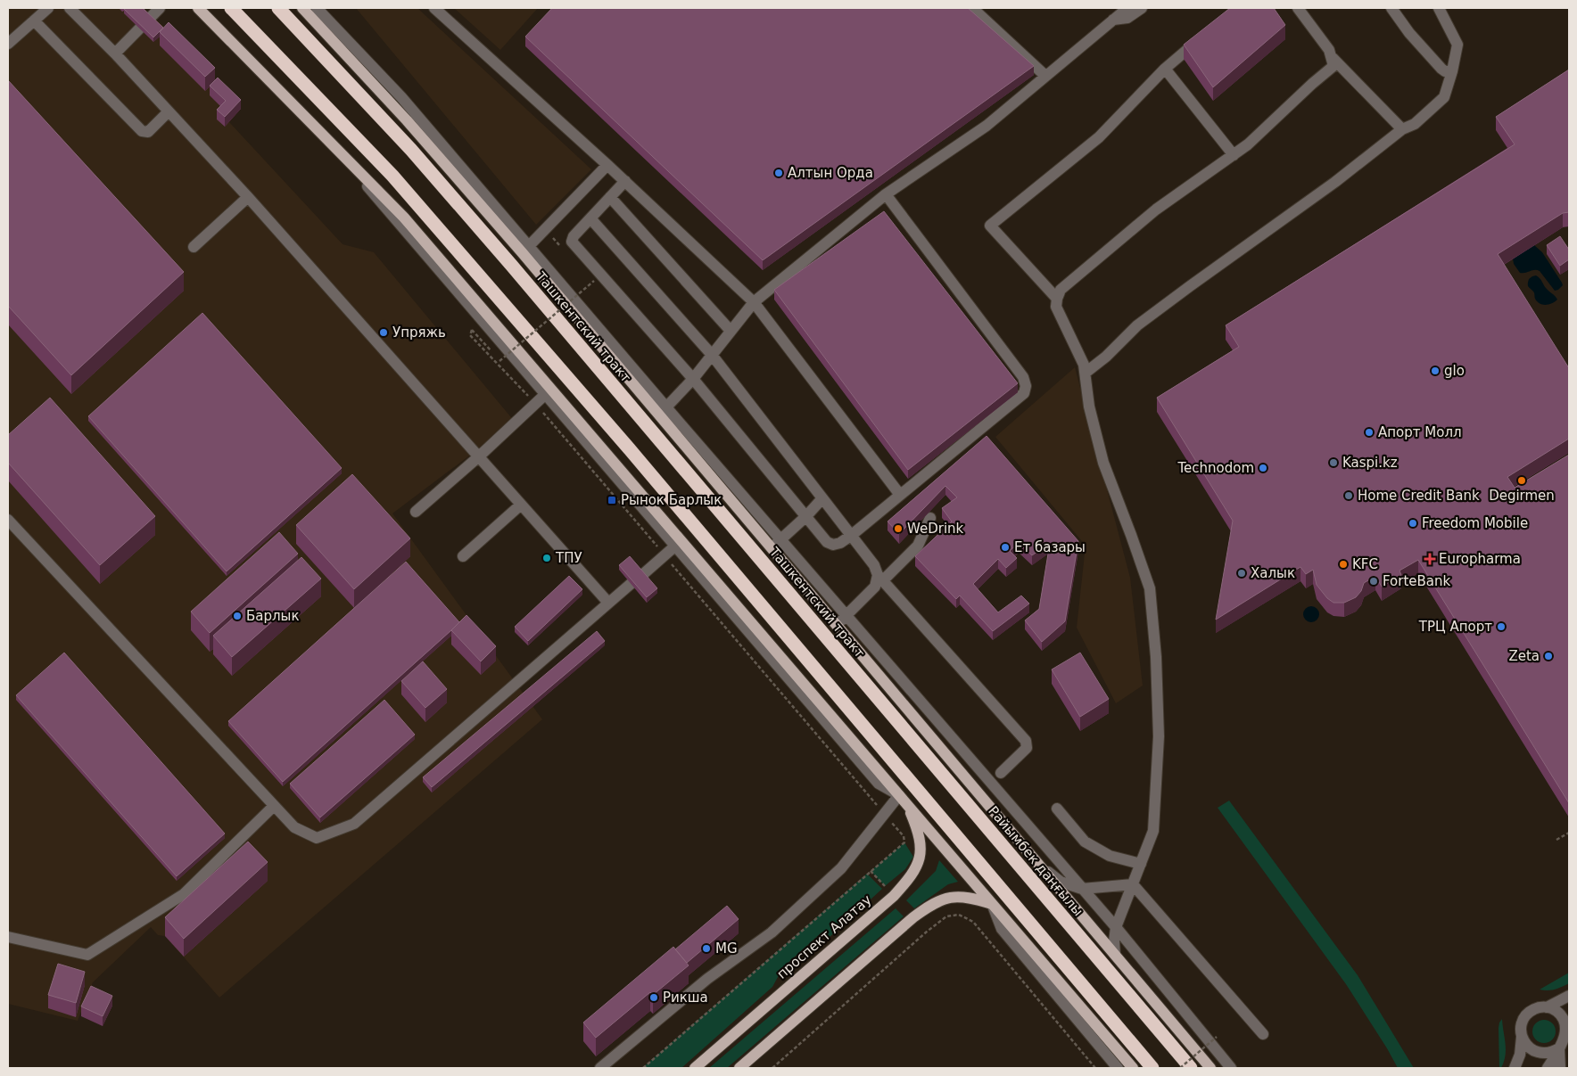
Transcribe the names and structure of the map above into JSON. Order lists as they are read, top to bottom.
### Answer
{
  "streets": {
    "highway": ["Ташкентский тракт", "Райымбек даңғылы"],
    "main road": ["проспект Алатау"]
  },
  "crossings": [
    ["Ташкентский тракт", "Райымбек даңғылы"]
  ],
  "places": {
    "other": [
      "Алтын Орда",
      "Упряжь",
      "glo",
      "Апорт Молл",
      "Kaspi.kz",
      "Technodom",
      "Degirmen",
      "Home Credit Bank",
      "Freedom Mobile",
      "WeDrink",
      "Ет базары",
      "ТПУ",
      "KFC",
      "Халык",
      "ForteBank",
      "Барлык",
      "ТРЦ Апорт",
      "Zeta",
      "MG",
      "Рикша"
    ],
    "transit": ["Рынок Барлык"],
    "health": ["Europharma"]
  }
}
